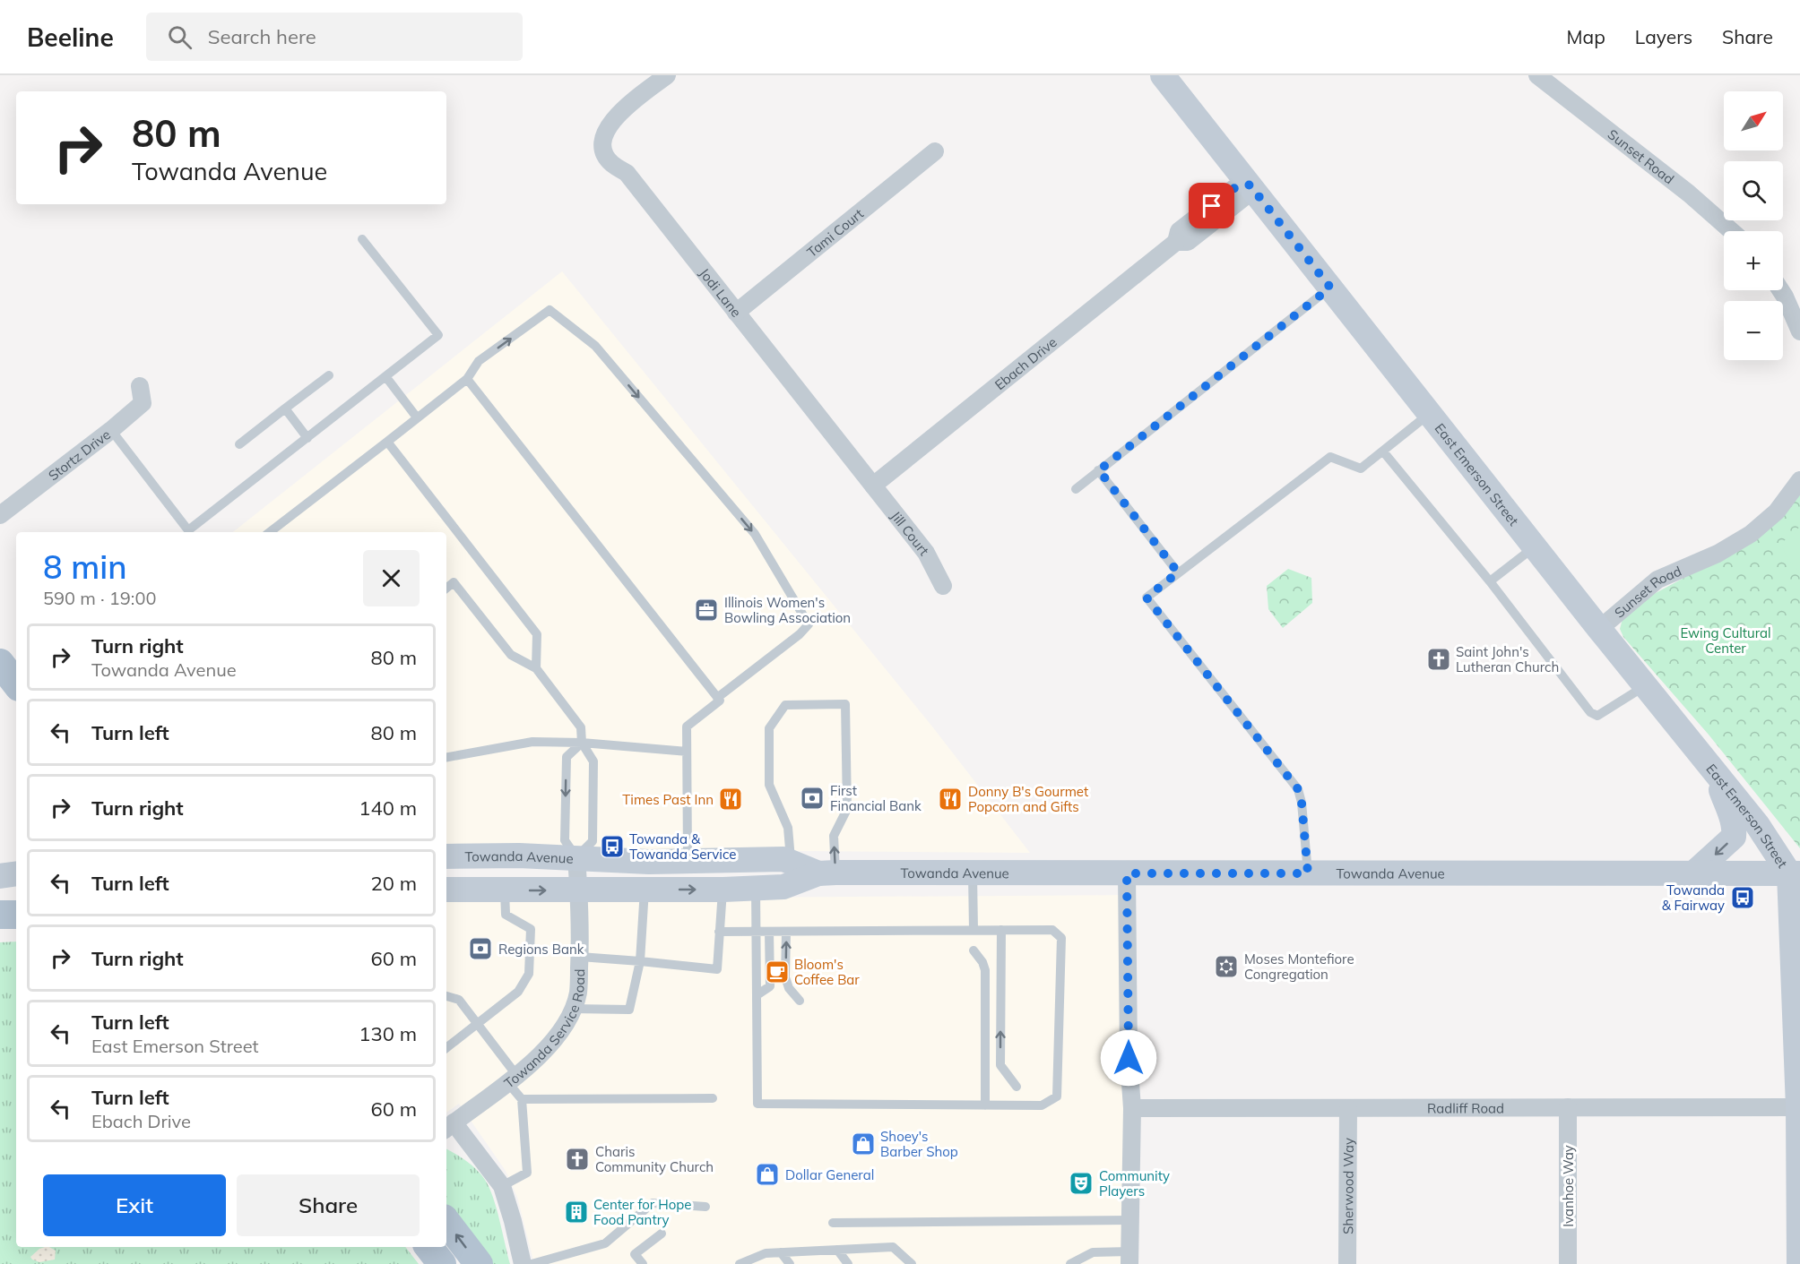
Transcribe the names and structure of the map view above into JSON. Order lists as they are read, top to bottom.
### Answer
{
  "streets": {
    "main road": ["East Emerson Street", "Towanda Avenue"],
    "street": [
      "Sunset Road",
      "Tami Court",
      "Jodi Lane",
      "Ebach Drive",
      "Stortz Drive",
      "Jill Court",
      "Towanda Service Road",
      "Radliff Road",
      "Sherwood Way",
      "Ivanhoe Way"
    ]
  },
  "crossings": [
    ["Sunset Road", "East Emerson Street"],
    ["Tami Court", "Jodi Lane"],
    ["Jodi Lane", "Ebach Drive"],
    ["Jodi Lane", "Jill Court"],
    ["Ebach Drive", "East Emerson Street"],
    ["Ebach Drive", "Jill Court"],
    ["East Emerson Street", "Towanda Avenue"],
    ["Towanda Avenue", "Towanda Service Road"],
    ["Radliff Road", "Sherwood Way"],
    ["Radliff Road", "Ivanhoe Way"]
  ],
  "parks": ["Ewing Cultural Center"],
  "places": {
    "office": ["Illinois Women's Bowling Association"],
    "church": ["Saint John's Lutheran Church", "Charis Community Church"],
    "bank": ["First Financial Bank", "Regions Bank"],
    "restaurant": ["Times Past Inn", "Donny B's Gourmet Popcorn and Gifts"],
    "bus stop": ["Towanda & Towanda Service", "Towanda & Fairway"],
    "synagogue": ["Moses Montefiore Congregation"],
    "cafe": ["Bloom's Coffee Bar"],
    "shop": ["Shoey's Barber Shop", "Dollar General"],
    "theatre": ["Community Players"],
    "building": ["Center for Hope Food Pantry"]
  },
  "north": "top right",
  "page": {
    "header": "Beeline",
    "search": "Search here",
    "nav": ["Map", "Layers", "Share"],
    "map_buttons": ["+", "−"],
    "turn": ["80 m", "Towanda Avenue"],
    "heading": ["8 min", "590 m · 19:00"],
    "list": [
      {
        "name": "Turn right",
        "note": "Towanda Avenue",
        "value": "80 m"
      },
      {
        "name": "Turn left",
        "value": "80 m"
      },
      {
        "name": "Turn right",
        "value": "140 m"
      },
      {
        "name": "Turn left",
        "value": "20 m"
      },
      {
        "name": "Turn right",
        "value": "60 m"
      },
      {
        "name": "Turn left",
        "note": "East Emerson Street",
        "value": "130 m"
      },
      {
        "name": "Turn left",
        "note": "Ebach Drive",
        "value": "60 m"
      }
    ],
    "buttons": ["Exit", "Share"]
  }
}
